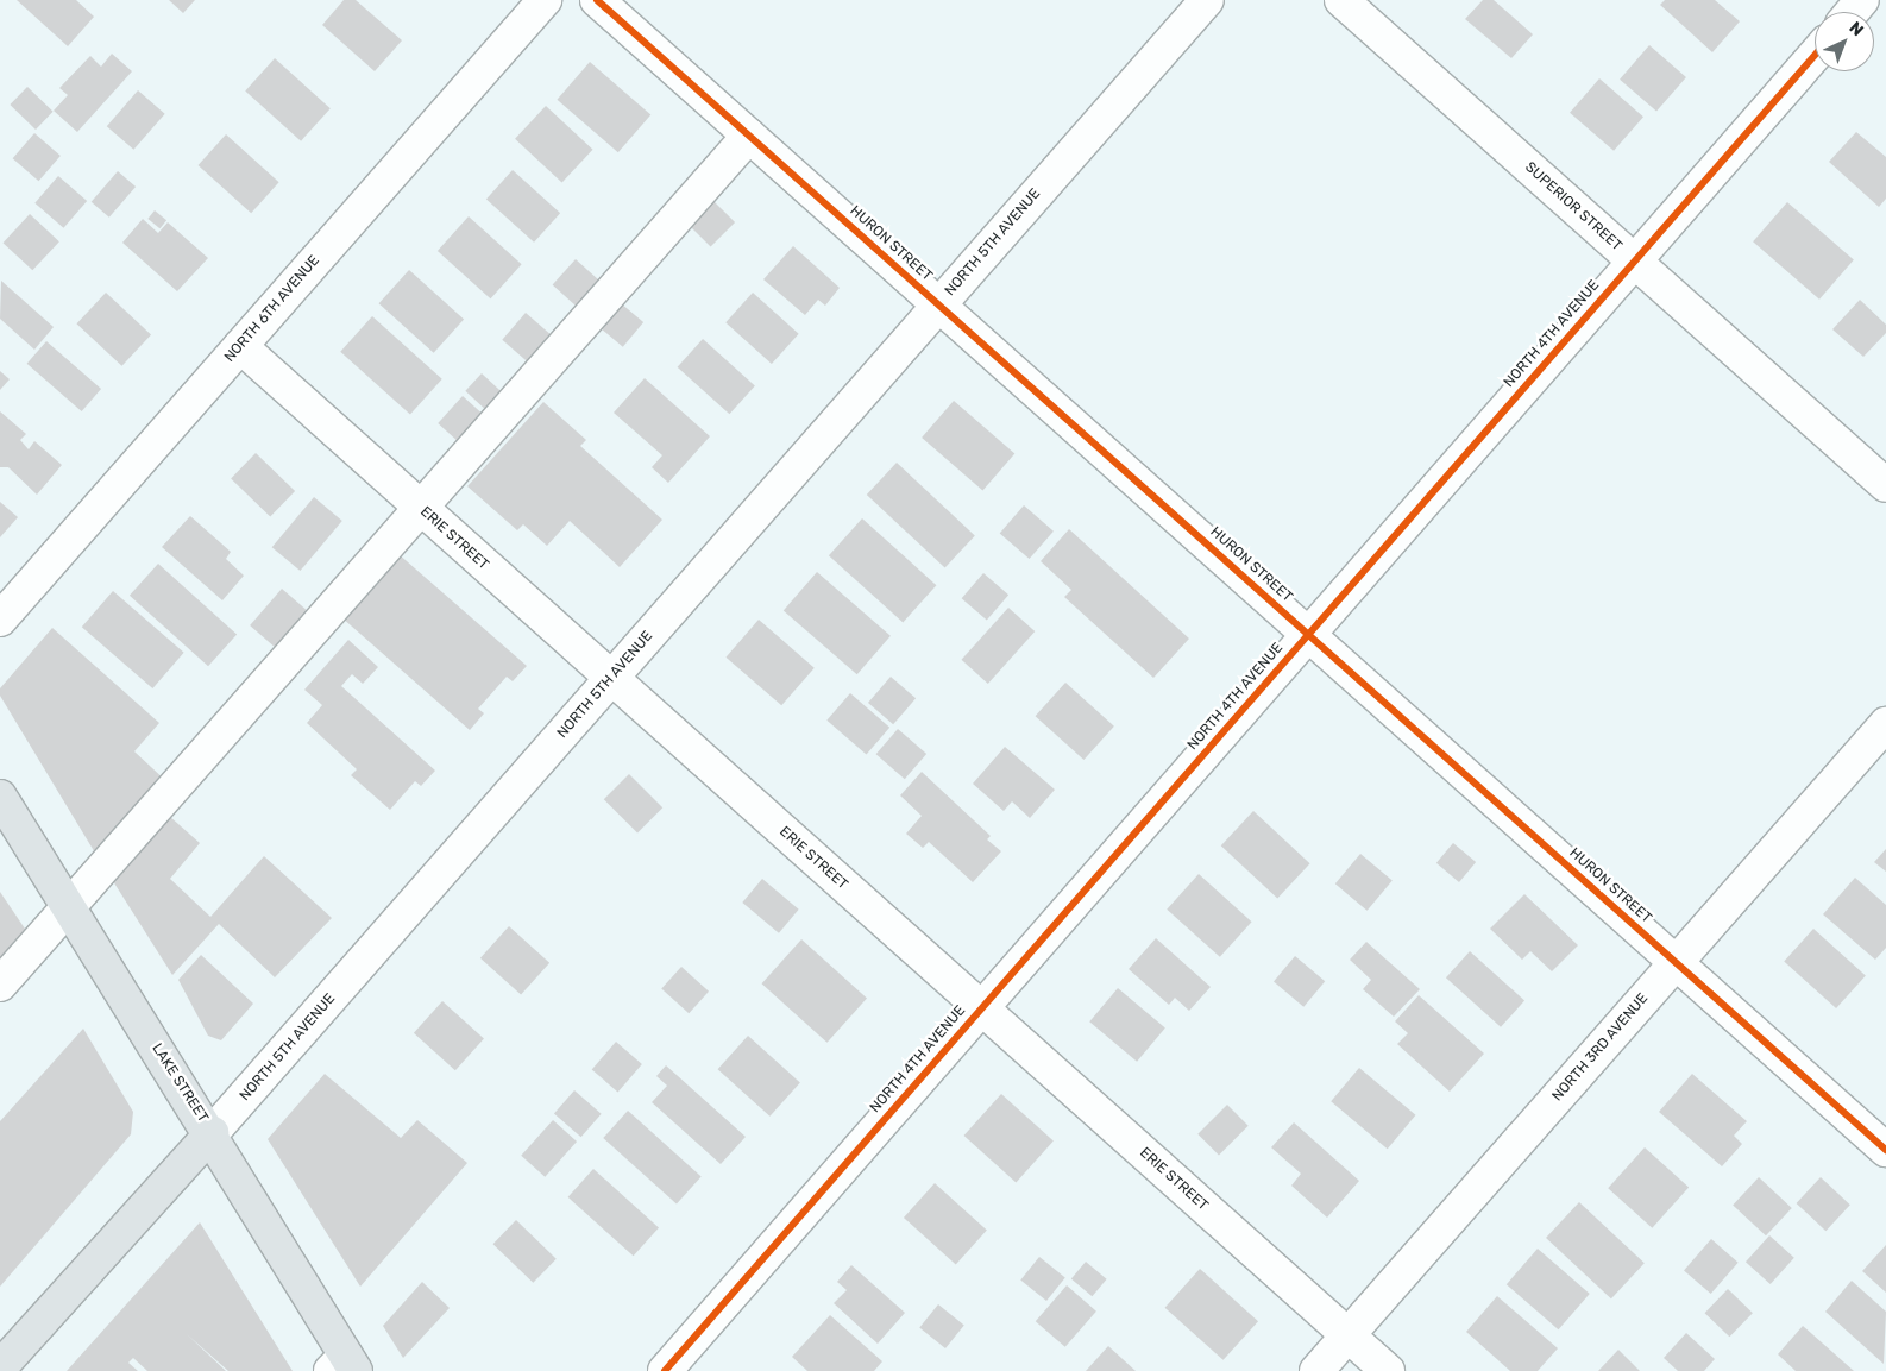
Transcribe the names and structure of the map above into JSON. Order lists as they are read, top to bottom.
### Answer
{
  "streets": {
    "main road": ["NORTH 5TH AVENUE", "LAKE STREET"],
    "street": [
      "SUPERIOR STREET",
      "HURON STREET",
      "NORTH 6TH AVENUE",
      "NORTH 4TH AVENUE",
      "ERIE STREET",
      "NORTH 3RD AVENUE"
    ]
  },
  "crossings": [
    ["SUPERIOR STREET", "NORTH 4TH AVENUE"],
    ["NORTH 5TH AVENUE", "HURON STREET"],
    ["NORTH 5TH AVENUE", "ERIE STREET"],
    ["NORTH 5TH AVENUE", "LAKE STREET"],
    ["HURON STREET", "NORTH 4TH AVENUE"],
    ["HURON STREET", "NORTH 3RD AVENUE"],
    ["NORTH 6TH AVENUE", "ERIE STREET"],
    ["NORTH 4TH AVENUE", "ERIE STREET"],
    ["ERIE STREET", "NORTH 3RD AVENUE"]
  ],
  "north": "top right"
}
